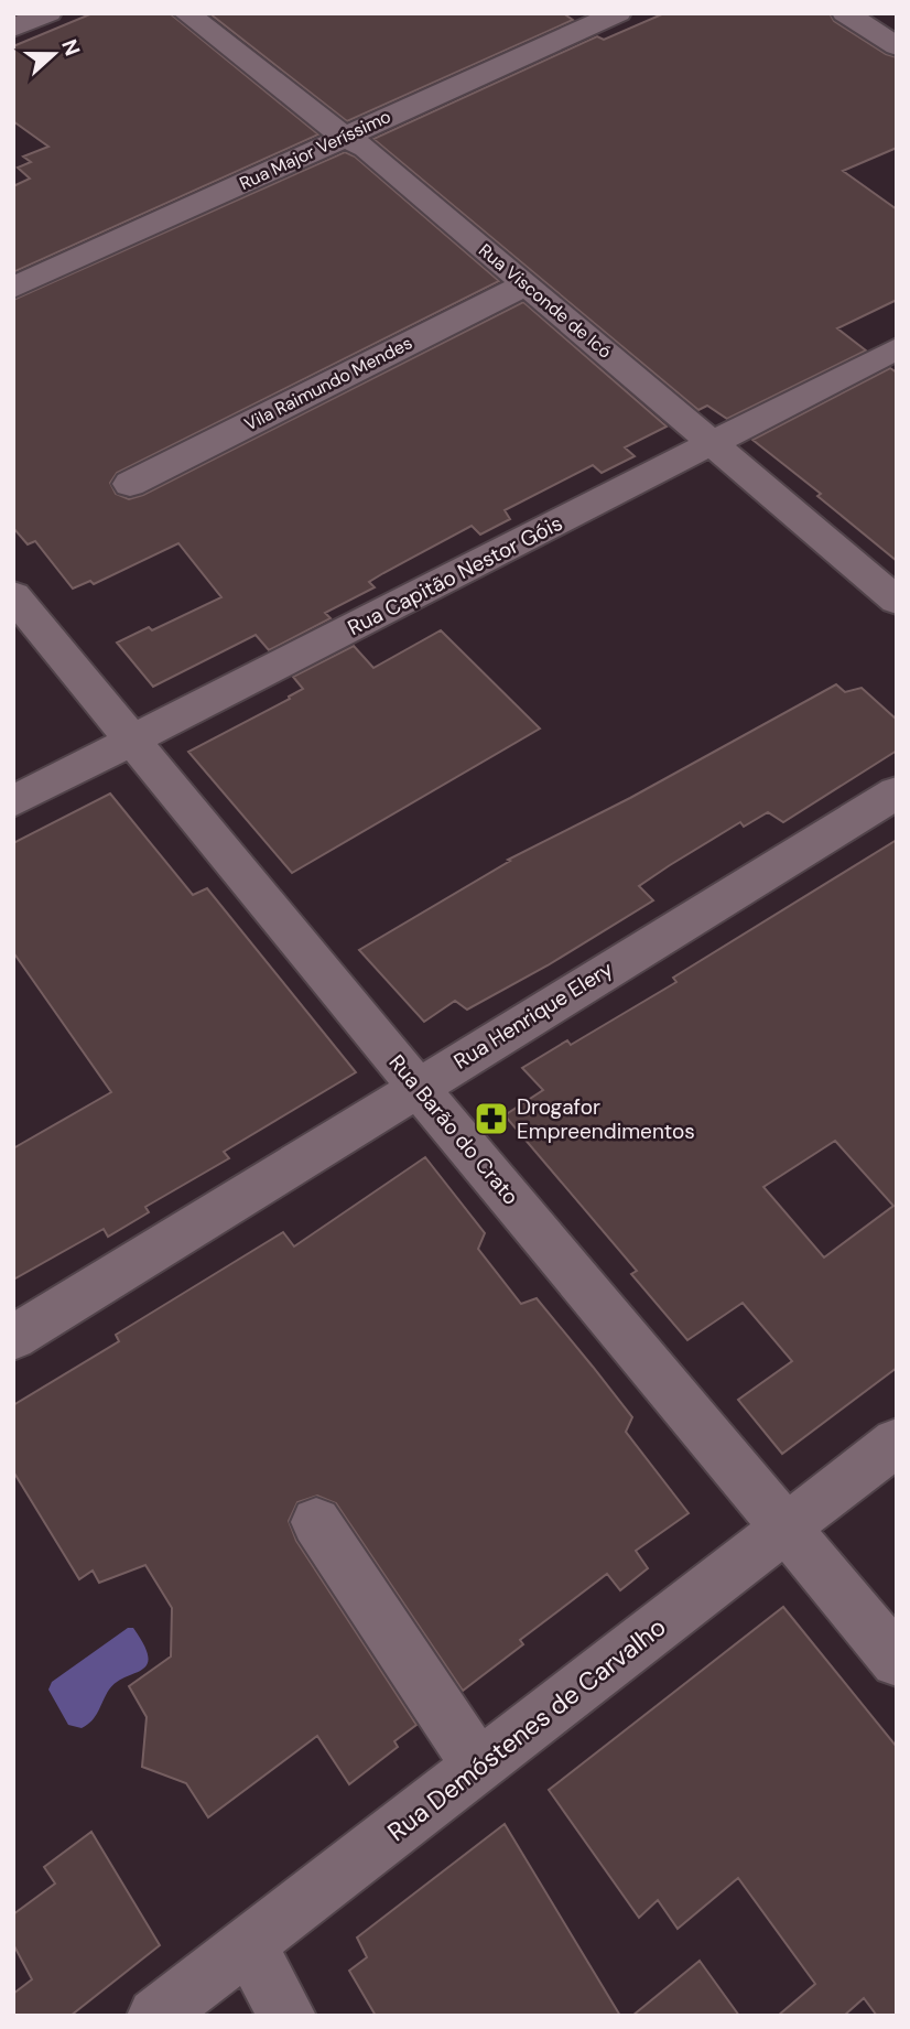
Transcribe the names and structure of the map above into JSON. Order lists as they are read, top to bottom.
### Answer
{
  "streets": {
    "street": [
      "Rua Major Veríssimo",
      "Rua Visconde de Icó",
      "Vila Raimundo Mendes",
      "Rua Capitão Nestor Góis",
      "Rua Henrique Elery",
      "Rua Barão do Crato",
      "Rua Demóstenes de Carvalho"
    ]
  },
  "crossings": [
    ["Rua Major Veríssimo", "Rua Visconde de Icó"],
    ["Rua Visconde de Icó", "Vila Raimundo Mendes"],
    ["Rua Visconde de Icó", "Rua Capitão Nestor Góis"],
    ["Rua Capitão Nestor Góis", "Rua Barão do Crato"],
    ["Rua Henrique Elery", "Rua Barão do Crato"],
    ["Rua Barão do Crato", "Rua Demóstenes de Carvalho"]
  ],
  "places": {
    "pharmacy": ["Drogafor Empreendimentos"]
  },
  "north": "right"
}
